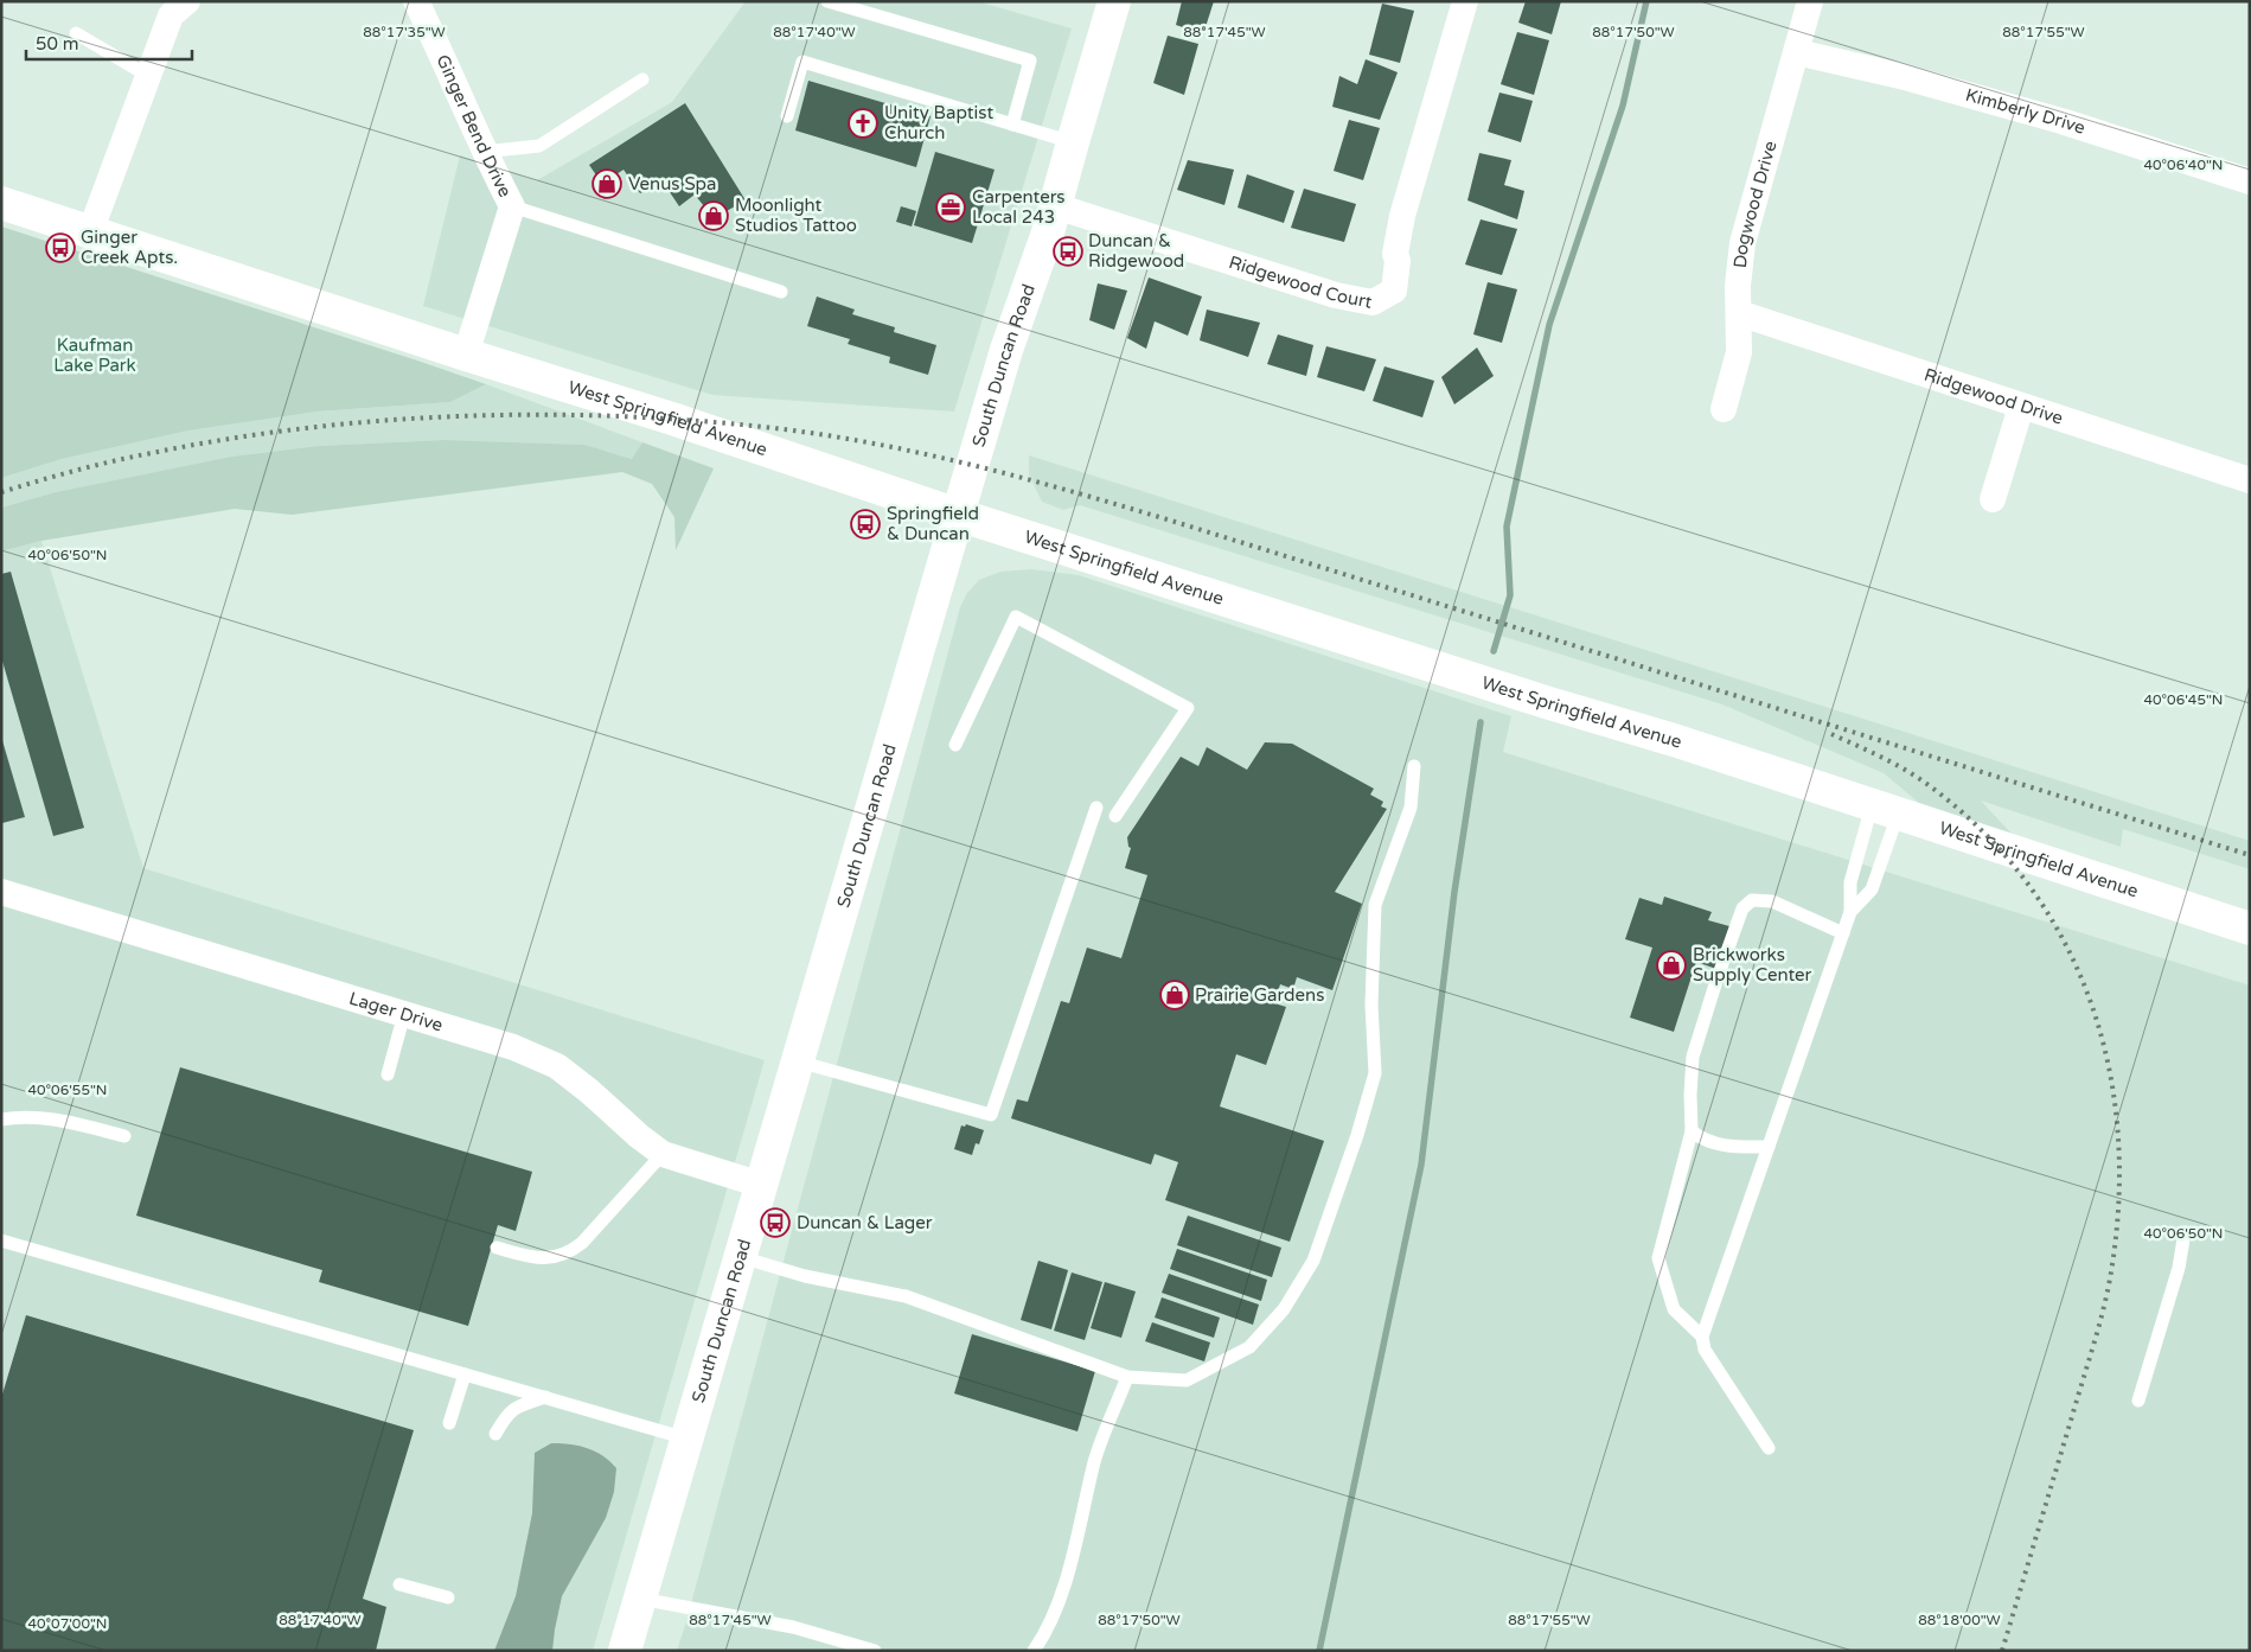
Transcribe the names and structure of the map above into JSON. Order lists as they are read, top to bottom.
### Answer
{
  "streets": {
    "main road": ["South Duncan Road", "West Springfield Avenue"],
    "street": [
      "Kimberly Drive",
      "Ginger Bend Drive",
      "Dogwood Drive",
      "Ridgewood Court",
      "Ridgewood Drive",
      "Lager Drive"
    ]
  },
  "crossings": [
    ["Kimberly Drive", "Dogwood Drive"],
    ["Ginger Bend Drive", "West Springfield Avenue"],
    ["Dogwood Drive", "Ridgewood Drive"],
    ["Ridgewood Court", "South Duncan Road"],
    ["South Duncan Road", "West Springfield Avenue"],
    ["South Duncan Road", "Lager Drive"]
  ],
  "parks": ["Kaufman Lake Park"],
  "places": {
    "church": ["Unity Baptist Church"],
    "shop": [
      "Venus Spa",
      "Moonlight Studios Tattoo",
      "Brickworks Supply Center",
      "Prairie Gardens"
    ],
    "office": ["Carpenters Local 243"],
    "bus stop": [
      "Ginger Creek Apts.",
      "Duncan & Ridgewood",
      "Springfield & Duncan",
      "Duncan & Lager"
    ]
  },
  "scale_bar": "50 m",
  "coordinates": [
    "88°17'35\"W",
    "88°17'40\"W",
    "88°17'45\"W",
    "88°17'50\"W",
    "88°17'55\"W",
    "40°06'40\"N",
    "40°06'50\"N",
    "40°06'45\"N",
    "40°06'55\"N",
    "88°18'00\"W",
    "40°07'00\"N"
  ]
}
